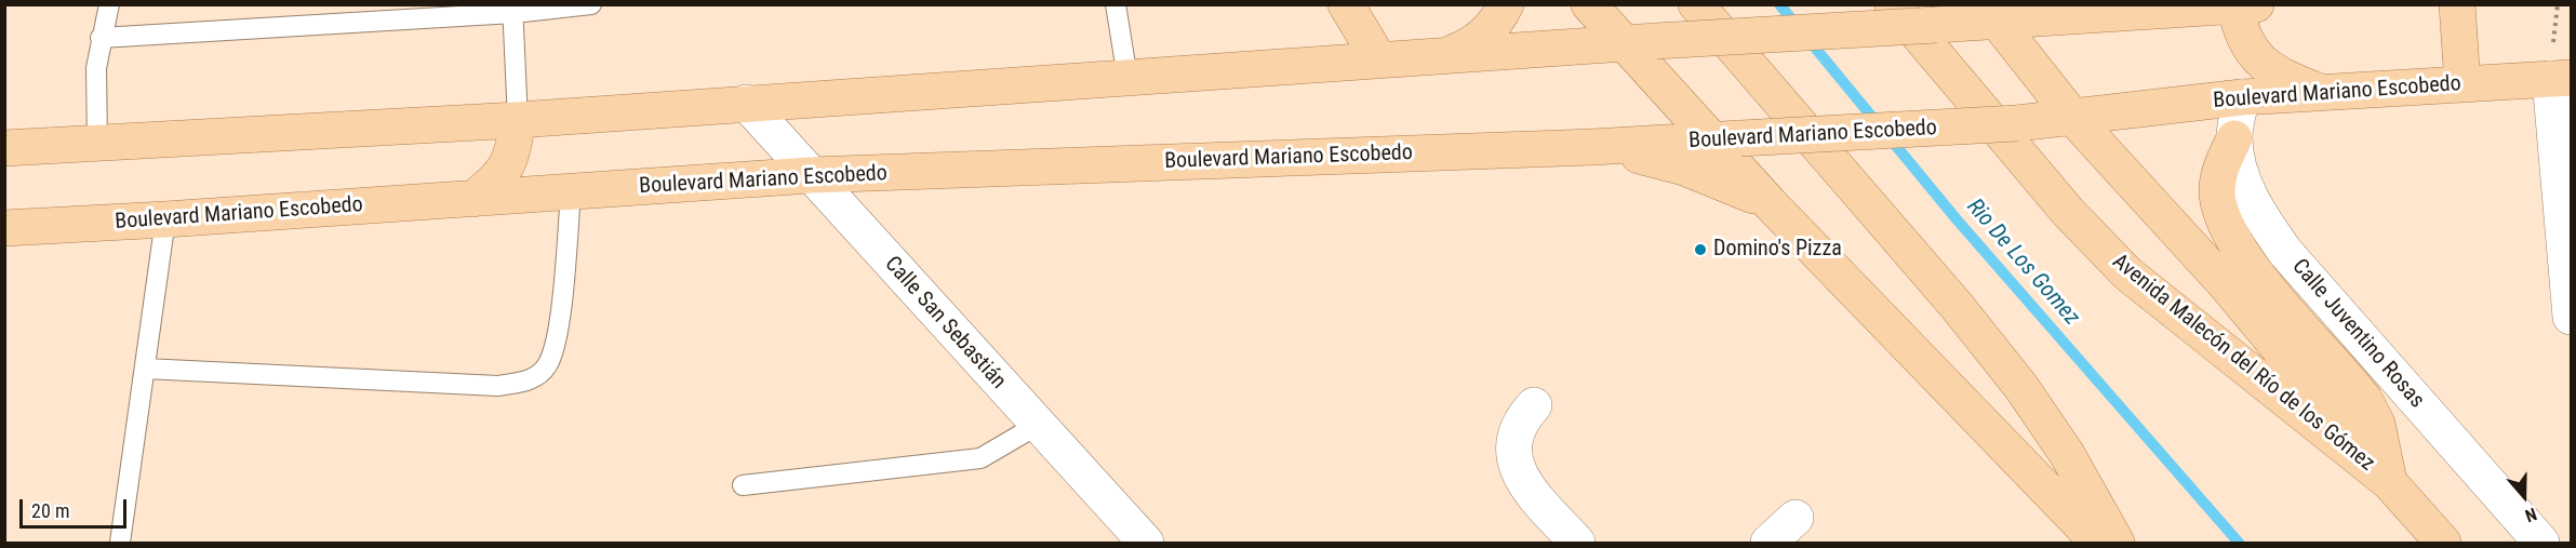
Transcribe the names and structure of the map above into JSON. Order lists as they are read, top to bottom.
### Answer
{
  "streets": {
    "main road": ["Boulevard Mariano Escobedo", "Avenida Malecón del Río de los Gómez"],
    "street": ["Calle San Sebastián", "Calle Juventino Rosas"]
  },
  "crossings": [
    ["Boulevard Mariano Escobedo", "Calle San Sebastián"],
    ["Boulevard Mariano Escobedo", "Calle Juventino Rosas"]
  ],
  "water": ["Rio De Los Gomez"],
  "places": ["Domino's Pizza"],
  "scale_bar": "20 m",
  "north": "bottom"
}
